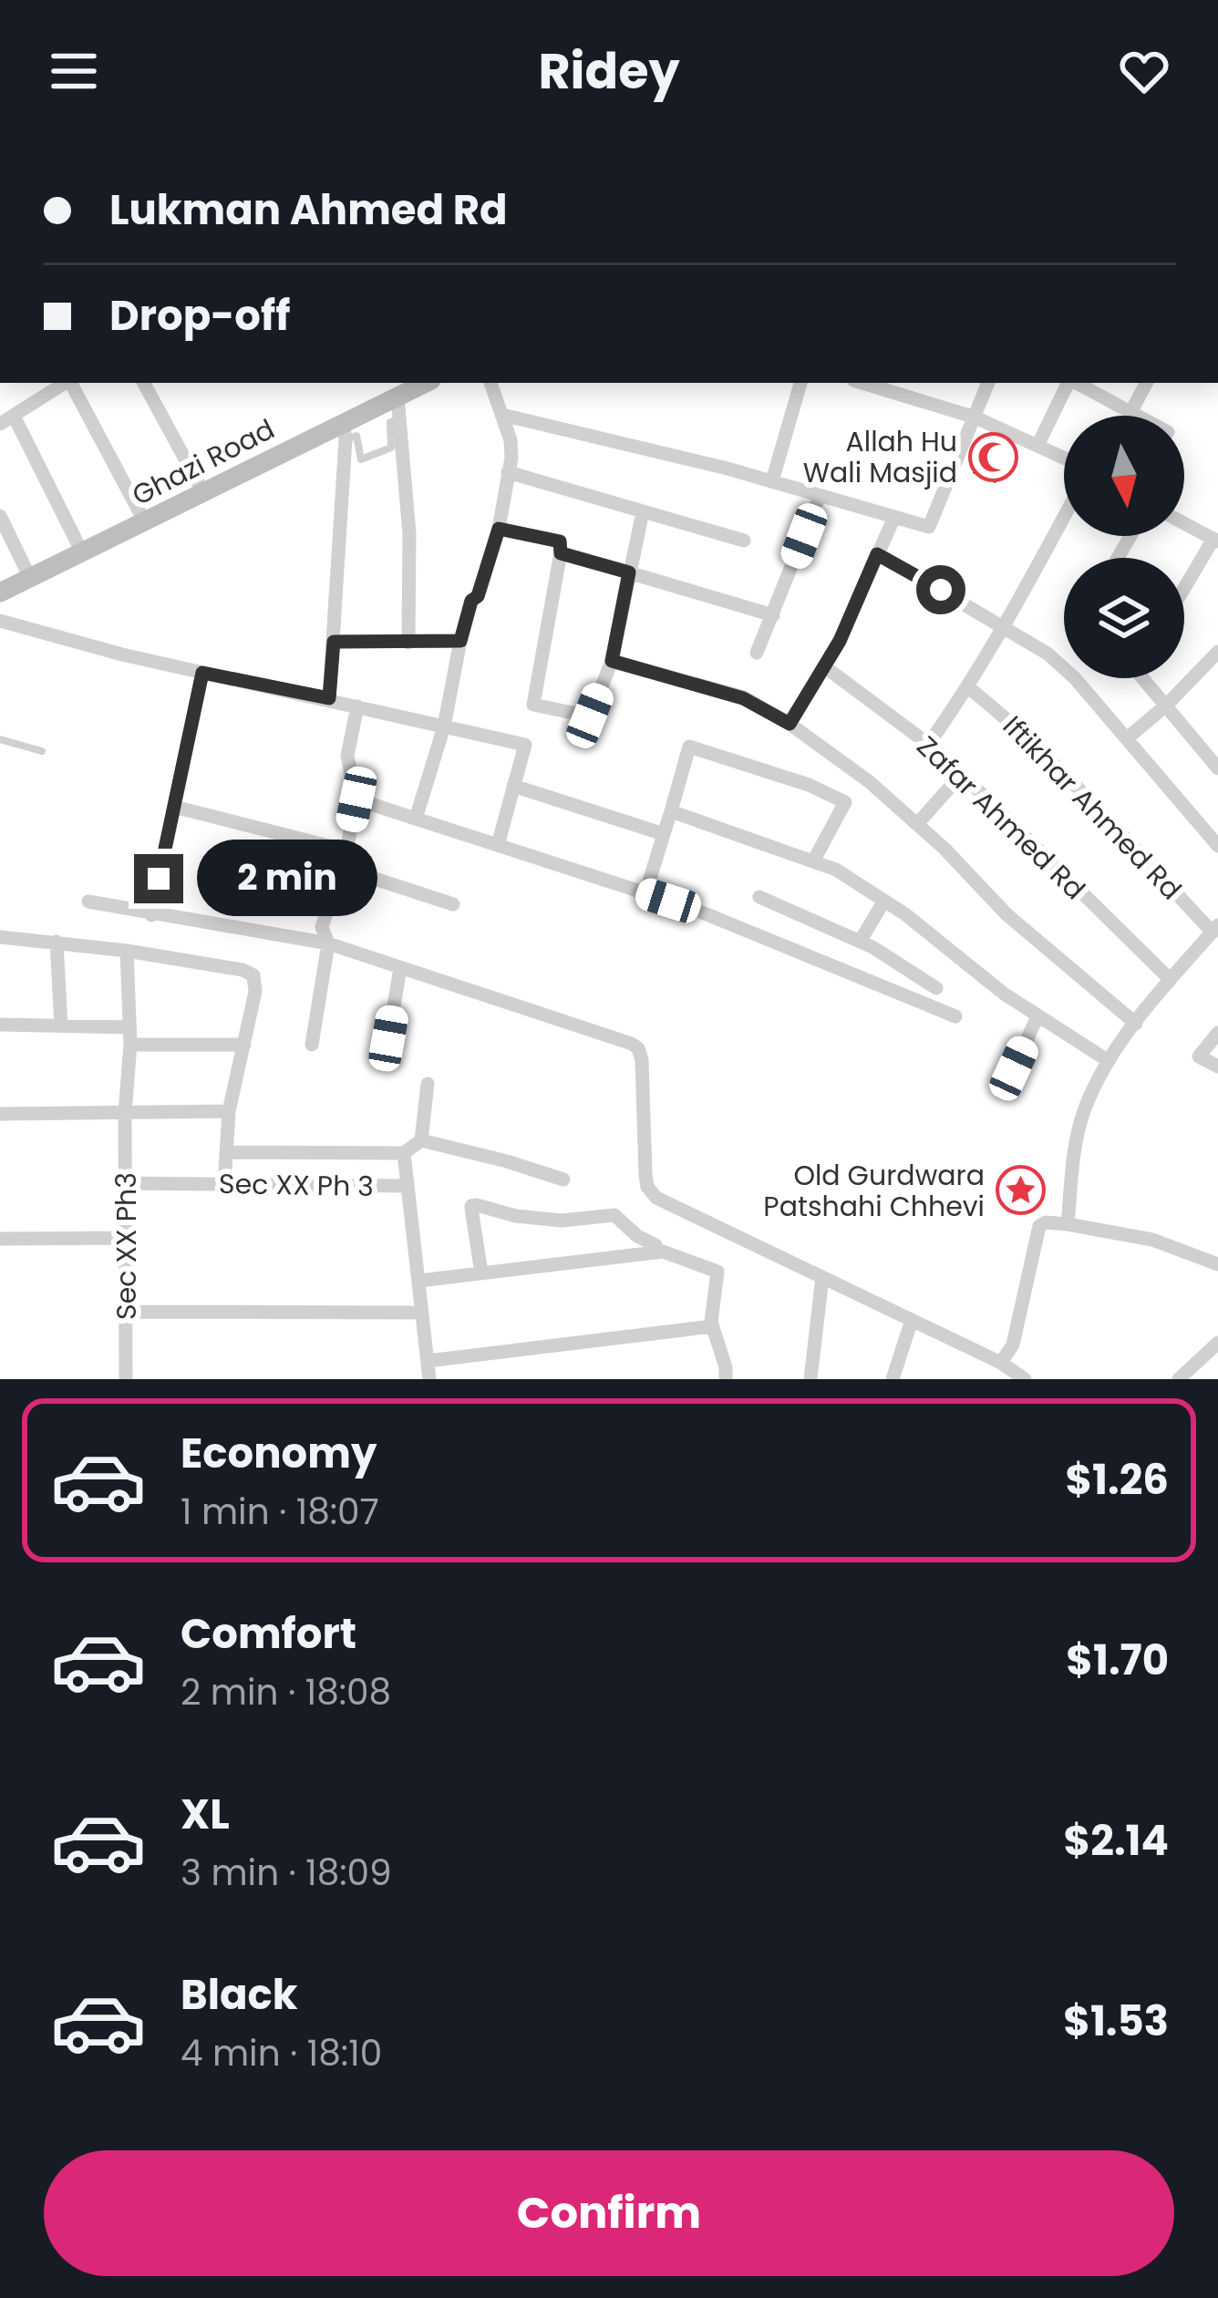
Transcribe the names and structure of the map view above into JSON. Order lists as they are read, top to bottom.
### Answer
{
  "streets": {
    "main road": ["Ghazi Road"],
    "street": [
      "Iftikhar Ahmed Rd",
      "Zafar Ahmed Rd",
      "Sec XX Ph 3",
      "Sec XX Ph3"
    ]
  },
  "crossings": [
    ["Sec XX Ph 3", "Sec XX Ph3"]
  ],
  "places": {
    "mosque": ["Allah Hu Wali Masjid"],
    "place": ["Old Gurdwara Patshahi Chhevi"]
  },
  "north": "bottom",
  "page": {
    "header": "Ridey",
    "banner": ["Lukman Ahmed Rd", "Drop-off"],
    "bubble": "2 min",
    "list": [
      {
        "name": "Economy",
        "note": "1 min · 18:07",
        "value": "$1.26"
      },
      {
        "name": "Comfort",
        "note": "2 min · 18:08",
        "value": "$1.70"
      },
      {
        "name": "XL",
        "note": "3 min · 18:09",
        "value": "$2.14"
      },
      {
        "name": "Black",
        "note": "4 min · 18:10",
        "value": "$1.53"
      }
    ],
    "buttons": "Confirm"
  }
}
